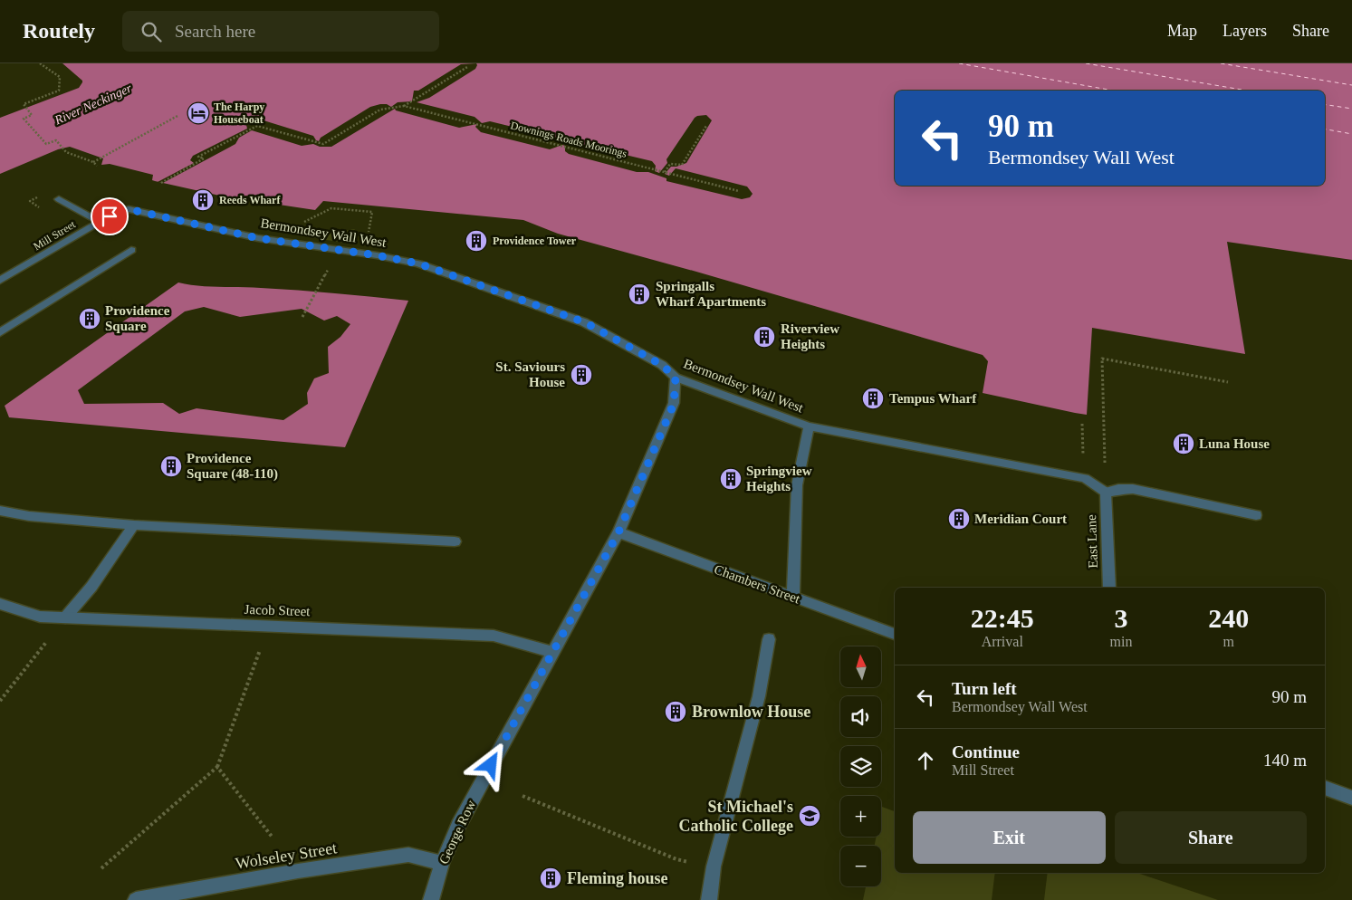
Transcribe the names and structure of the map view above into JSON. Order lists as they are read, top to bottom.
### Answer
{
  "streets": {
    "street": [
      "Bermondsey Wall West",
      "Mill Street",
      "East Lane",
      "Chambers Street",
      "Jacob Street",
      "George Row",
      "Wolseley Street"
    ],
    "path": ["Downings Roads Moorings"]
  },
  "crossings": [
    ["Bermondsey Wall West", "Mill Street"],
    ["Bermondsey Wall West", "East Lane"],
    ["Bermondsey Wall West", "George Row"],
    ["Chambers Street", "George Row"],
    ["Jacob Street", "George Row"],
    ["George Row", "Wolseley Street"]
  ],
  "water": ["River Neckinger"],
  "places": {
    "hotel": ["The Harpy Houseboat"],
    "building": [
      "Reeds Wharf",
      "Providence Tower",
      "Springalls Wharf Apartments",
      "Providence Square",
      "Riverview Heights",
      "St. Saviours House",
      "Tempus Wharf",
      "Luna House",
      "Providence Square (48-110)",
      "Springview Heights",
      "Meridian Court",
      "Brownlow House",
      "Fleming house"
    ],
    "school or university": ["St Michael's Catholic College"]
  },
  "north": "top",
  "page": {
    "header": "Routely",
    "search": "Search here",
    "nav": ["Map", "Layers", "Share"],
    "turn": ["90 m", "Bermondsey Wall West"],
    "eta": [
      "22:45",
      "Arrival",
      "3",
      "min",
      "240",
      "m"
    ],
    "map_buttons": ["+", "−"],
    "list": [
      {
        "name": "Turn left",
        "note": "Bermondsey Wall West",
        "value": "90 m"
      },
      {
        "name": "Continue",
        "note": "Mill Street",
        "value": "140 m"
      }
    ],
    "buttons": ["Exit", "Share"]
  }
}
